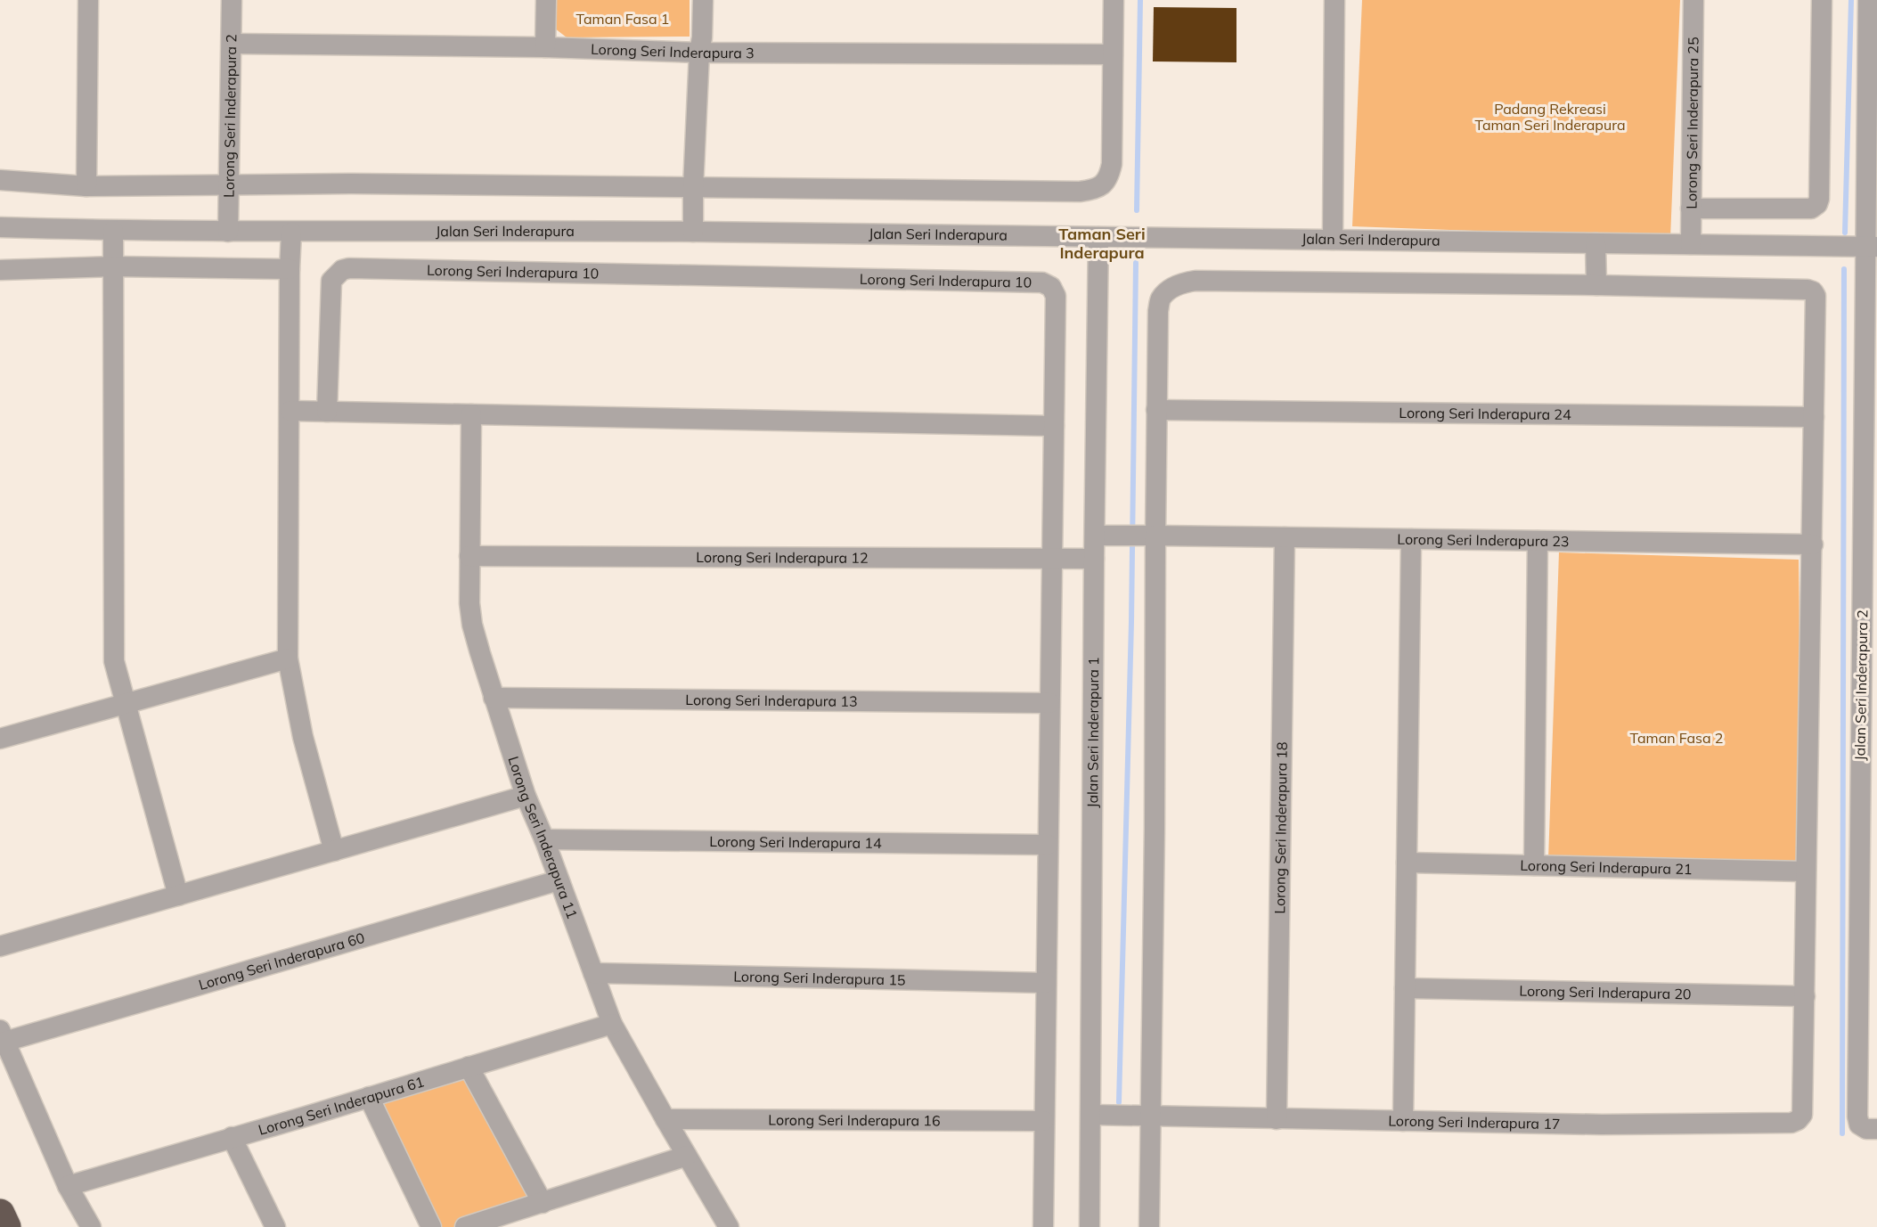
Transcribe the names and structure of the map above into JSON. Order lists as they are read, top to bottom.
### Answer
{
  "streets": {
    "street": [
      "Lorong Seri Inderapura 3",
      "Lorong Seri Inderapura 2",
      "Lorong Seri Inderapura 25",
      "Jalan Seri Inderapura",
      "Lorong Seri Inderapura 10",
      "Lorong Seri Inderapura 24",
      "Lorong Seri Inderapura 23",
      "Lorong Seri Inderapura 12",
      "Jalan Seri Inderapura 2",
      "Lorong Seri Inderapura 13",
      "Jalan Seri Inderapura 1",
      "Lorong Seri Inderapura 18",
      "Lorong Seri Inderapura 11",
      "Lorong Seri Inderapura 14",
      "Lorong Seri Inderapura 21",
      "Lorong Seri Inderapura 60",
      "Lorong Seri Inderapura 15",
      "Lorong Seri Inderapura 20",
      "Lorong Seri Inderapura 61",
      "Lorong Seri Inderapura 16",
      "Lorong Seri Inderapura 17"
    ]
  },
  "crossings": [
    ["Lorong Seri Inderapura 3", "Lorong Seri Inderapura 2"],
    ["Lorong Seri Inderapura 2", "Jalan Seri Inderapura"],
    ["Lorong Seri Inderapura 25", "Jalan Seri Inderapura"],
    ["Jalan Seri Inderapura", "Jalan Seri Inderapura 2"],
    ["Jalan Seri Inderapura", "Jalan Seri Inderapura 1"],
    ["Lorong Seri Inderapura 10", "Lorong Seri Inderapura 12"],
    ["Lorong Seri Inderapura 10", "Lorong Seri Inderapura 13"],
    ["Lorong Seri Inderapura 10", "Lorong Seri Inderapura 14"],
    ["Lorong Seri Inderapura 10", "Lorong Seri Inderapura 15"],
    ["Lorong Seri Inderapura 10", "Lorong Seri Inderapura 16"],
    ["Lorong Seri Inderapura 23", "Jalan Seri Inderapura 1"],
    ["Lorong Seri Inderapura 23", "Lorong Seri Inderapura 18"],
    ["Lorong Seri Inderapura 12", "Jalan Seri Inderapura 1"],
    ["Lorong Seri Inderapura 12", "Lorong Seri Inderapura 11"],
    ["Lorong Seri Inderapura 13", "Lorong Seri Inderapura 11"],
    ["Jalan Seri Inderapura 1", "Lorong Seri Inderapura 17"],
    ["Lorong Seri Inderapura 18", "Lorong Seri Inderapura 17"],
    ["Lorong Seri Inderapura 11", "Lorong Seri Inderapura 14"],
    ["Lorong Seri Inderapura 11", "Lorong Seri Inderapura 60"],
    ["Lorong Seri Inderapura 11", "Lorong Seri Inderapura 15"],
    ["Lorong Seri Inderapura 11", "Lorong Seri Inderapura 61"],
    ["Lorong Seri Inderapura 11", "Lorong Seri Inderapura 16"],
    ["Lorong Seri Inderapura 20", "Lorong Seri Inderapura 17"]
  ],
  "districts": ["Taman Seri Inderapura"],
  "parks": ["Taman Fasa 1", "Padang Rekreasi Taman Seri Inderapura", "Taman Fasa 2"]
}
